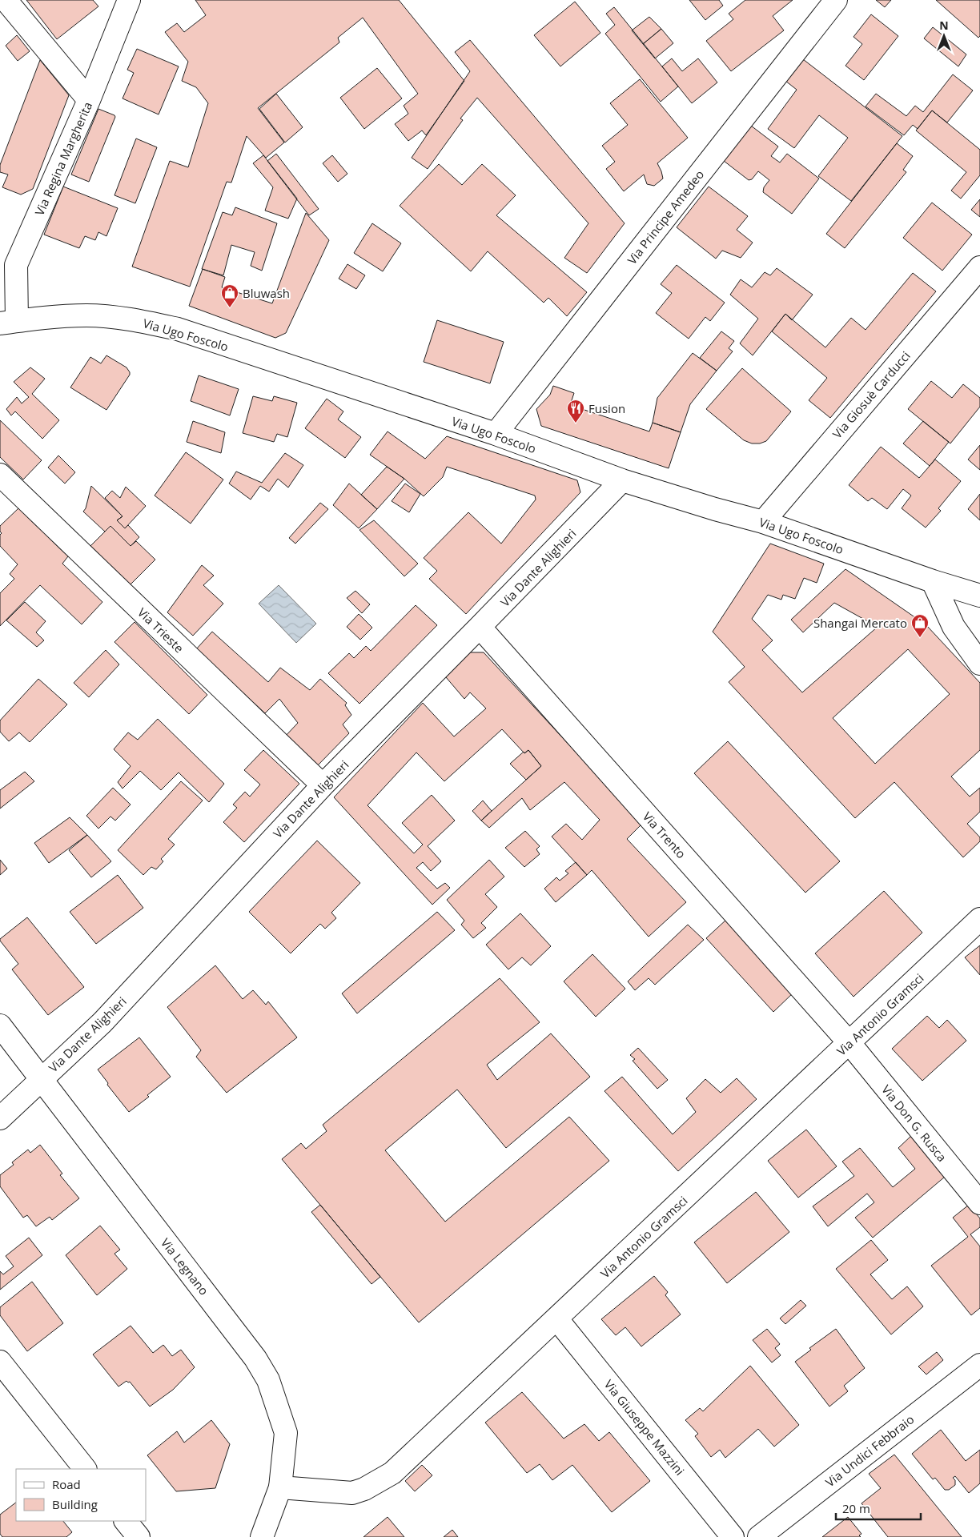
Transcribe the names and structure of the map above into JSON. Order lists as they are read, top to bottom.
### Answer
{
  "streets": {
    "street": [
      "Via Regina Margherita",
      "Via Principe Amedeo",
      "Via Ugo Foscolo",
      "Via Giosuè Carducci",
      "Via Dante Alighieri",
      "Via Trieste",
      "Via Trento",
      "Via Antonio Gramsci",
      "Via Don G. Rusca",
      "Via Legnano",
      "Via Giuseppe Mazzini",
      "Via Undici Febbraio"
    ]
  },
  "crossings": [
    ["Via Regina Margherita", "Via Ugo Foscolo"],
    ["Via Principe Amedeo", "Via Ugo Foscolo"],
    ["Via Ugo Foscolo", "Via Giosuè Carducci"],
    ["Via Ugo Foscolo", "Via Dante Alighieri"],
    ["Via Dante Alighieri", "Via Trieste"],
    ["Via Dante Alighieri", "Via Trento"],
    ["Via Dante Alighieri", "Via Legnano"],
    ["Via Trento", "Via Antonio Gramsci"],
    ["Via Trento", "Via Don G. Rusca"],
    ["Via Antonio Gramsci", "Via Don G. Rusca"],
    ["Via Antonio Gramsci", "Via Legnano"],
    ["Via Antonio Gramsci", "Via Giuseppe Mazzini"]
  ],
  "places": {
    "shop": ["Bluwash", "Shangai Mercato"],
    "restaurant": ["Fusion"]
  },
  "legend": ["Road", "Building"],
  "scale_bar": "20 m",
  "north": "top"
}
